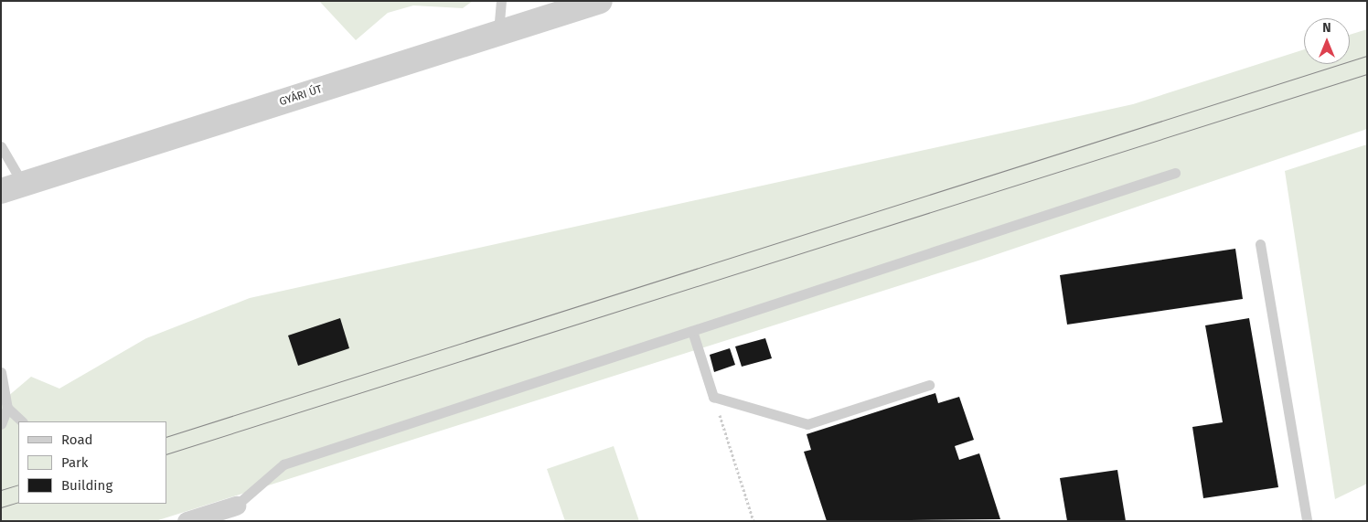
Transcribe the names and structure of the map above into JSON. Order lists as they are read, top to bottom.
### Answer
{
  "streets": {
    "street": ["GYÁRI ÚT"]
  },
  "legend": ["Road", "Park", "Building"],
  "north": "top"
}
